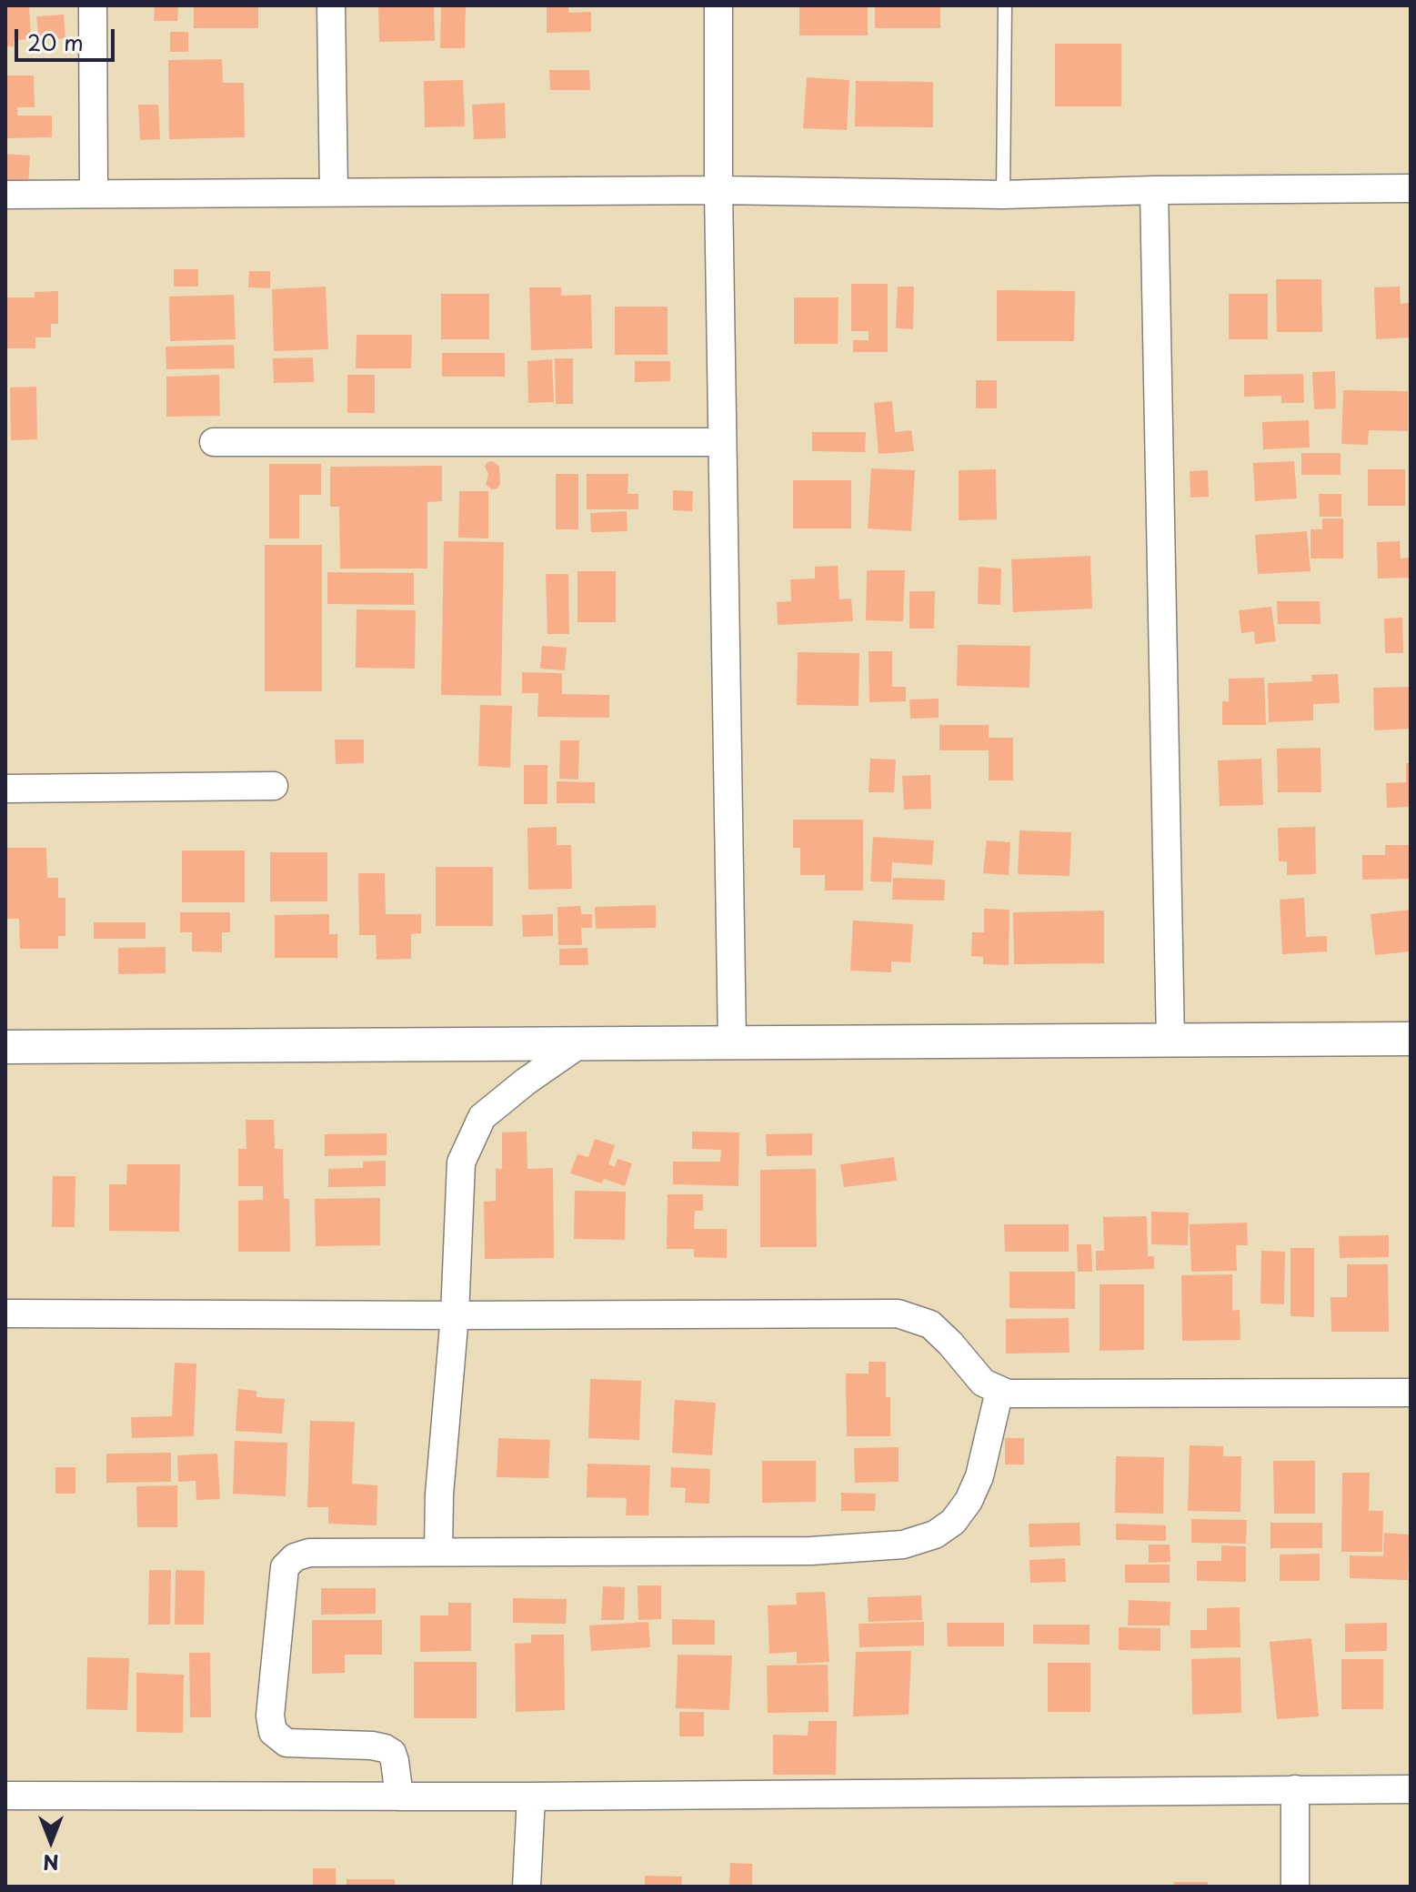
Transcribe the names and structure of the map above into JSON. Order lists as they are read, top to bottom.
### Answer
{
  "scale_bar": "20 m",
  "north": "bottom"
}
